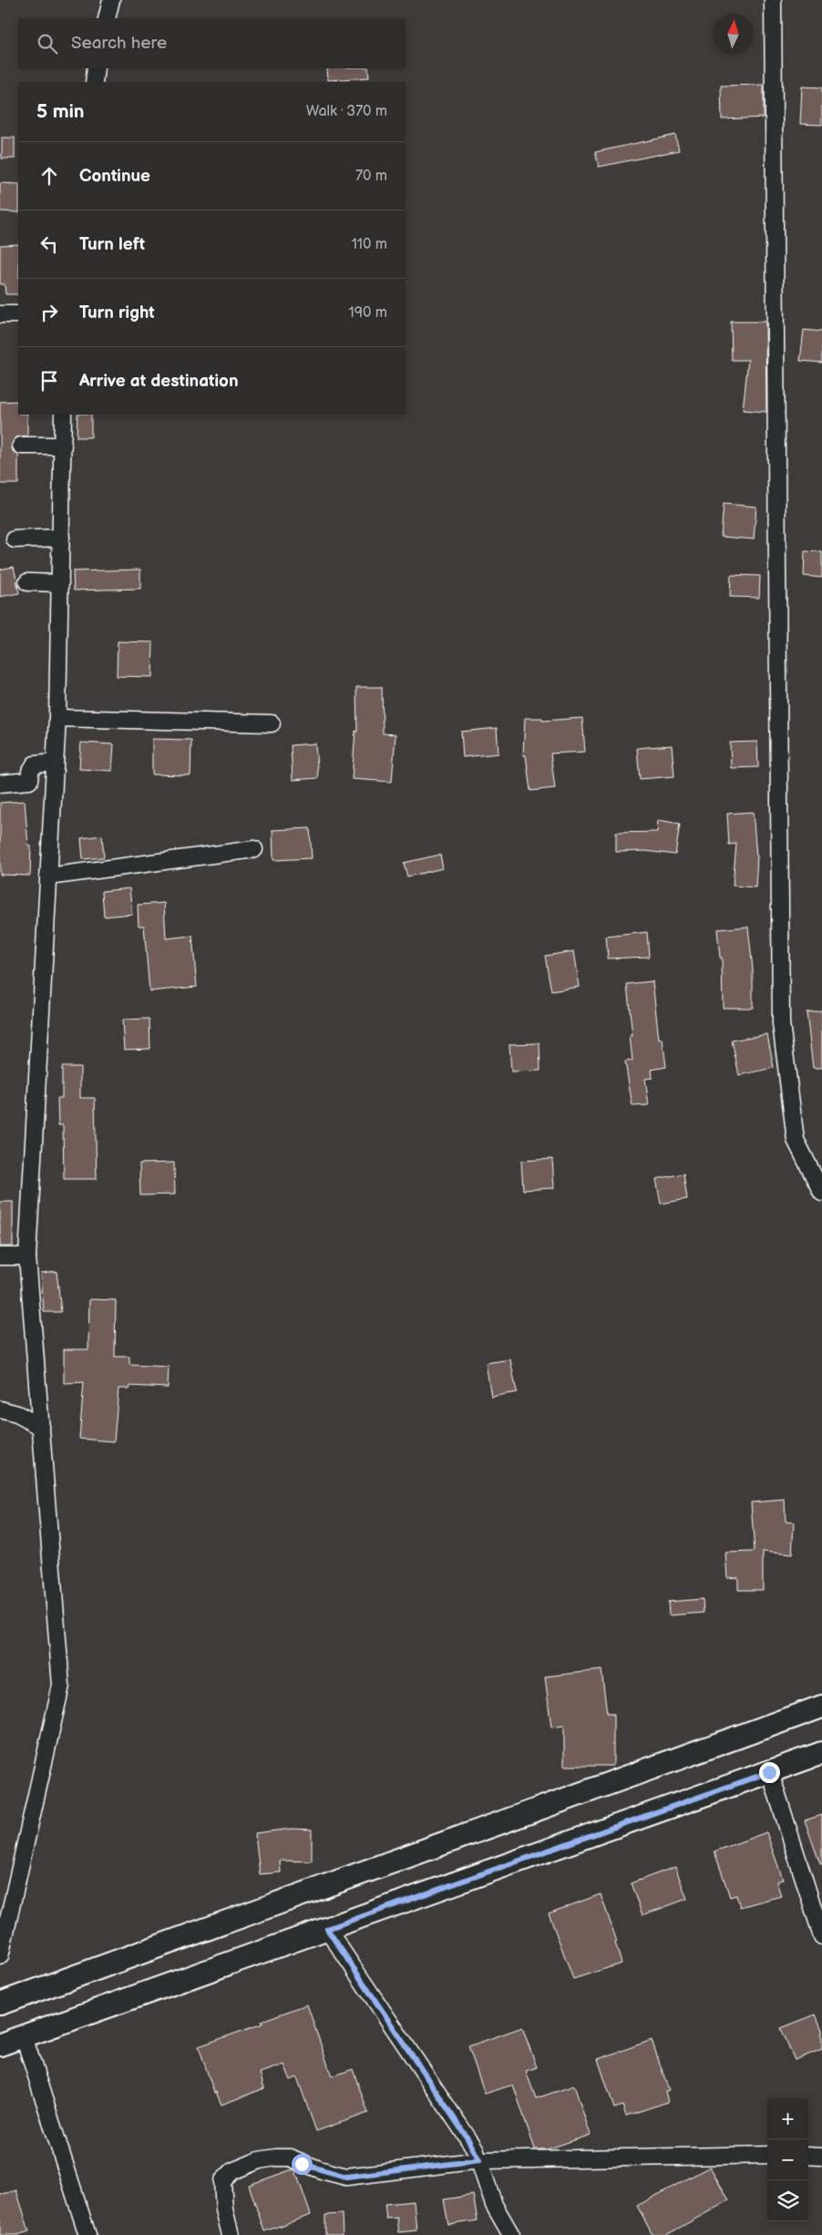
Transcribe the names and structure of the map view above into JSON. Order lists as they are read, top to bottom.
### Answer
{
  "north": "top",
  "page": {
    "search": "Search here",
    "heading": ["5 min", "Walk · 370 m"],
    "list": [
      ["Continue", "70 m"],
      ["Turn left", "110 m"],
      ["Turn right", "190 m"],
      "Arrive at destination"
    ],
    "map_buttons": ["+", "−"]
  }
}
